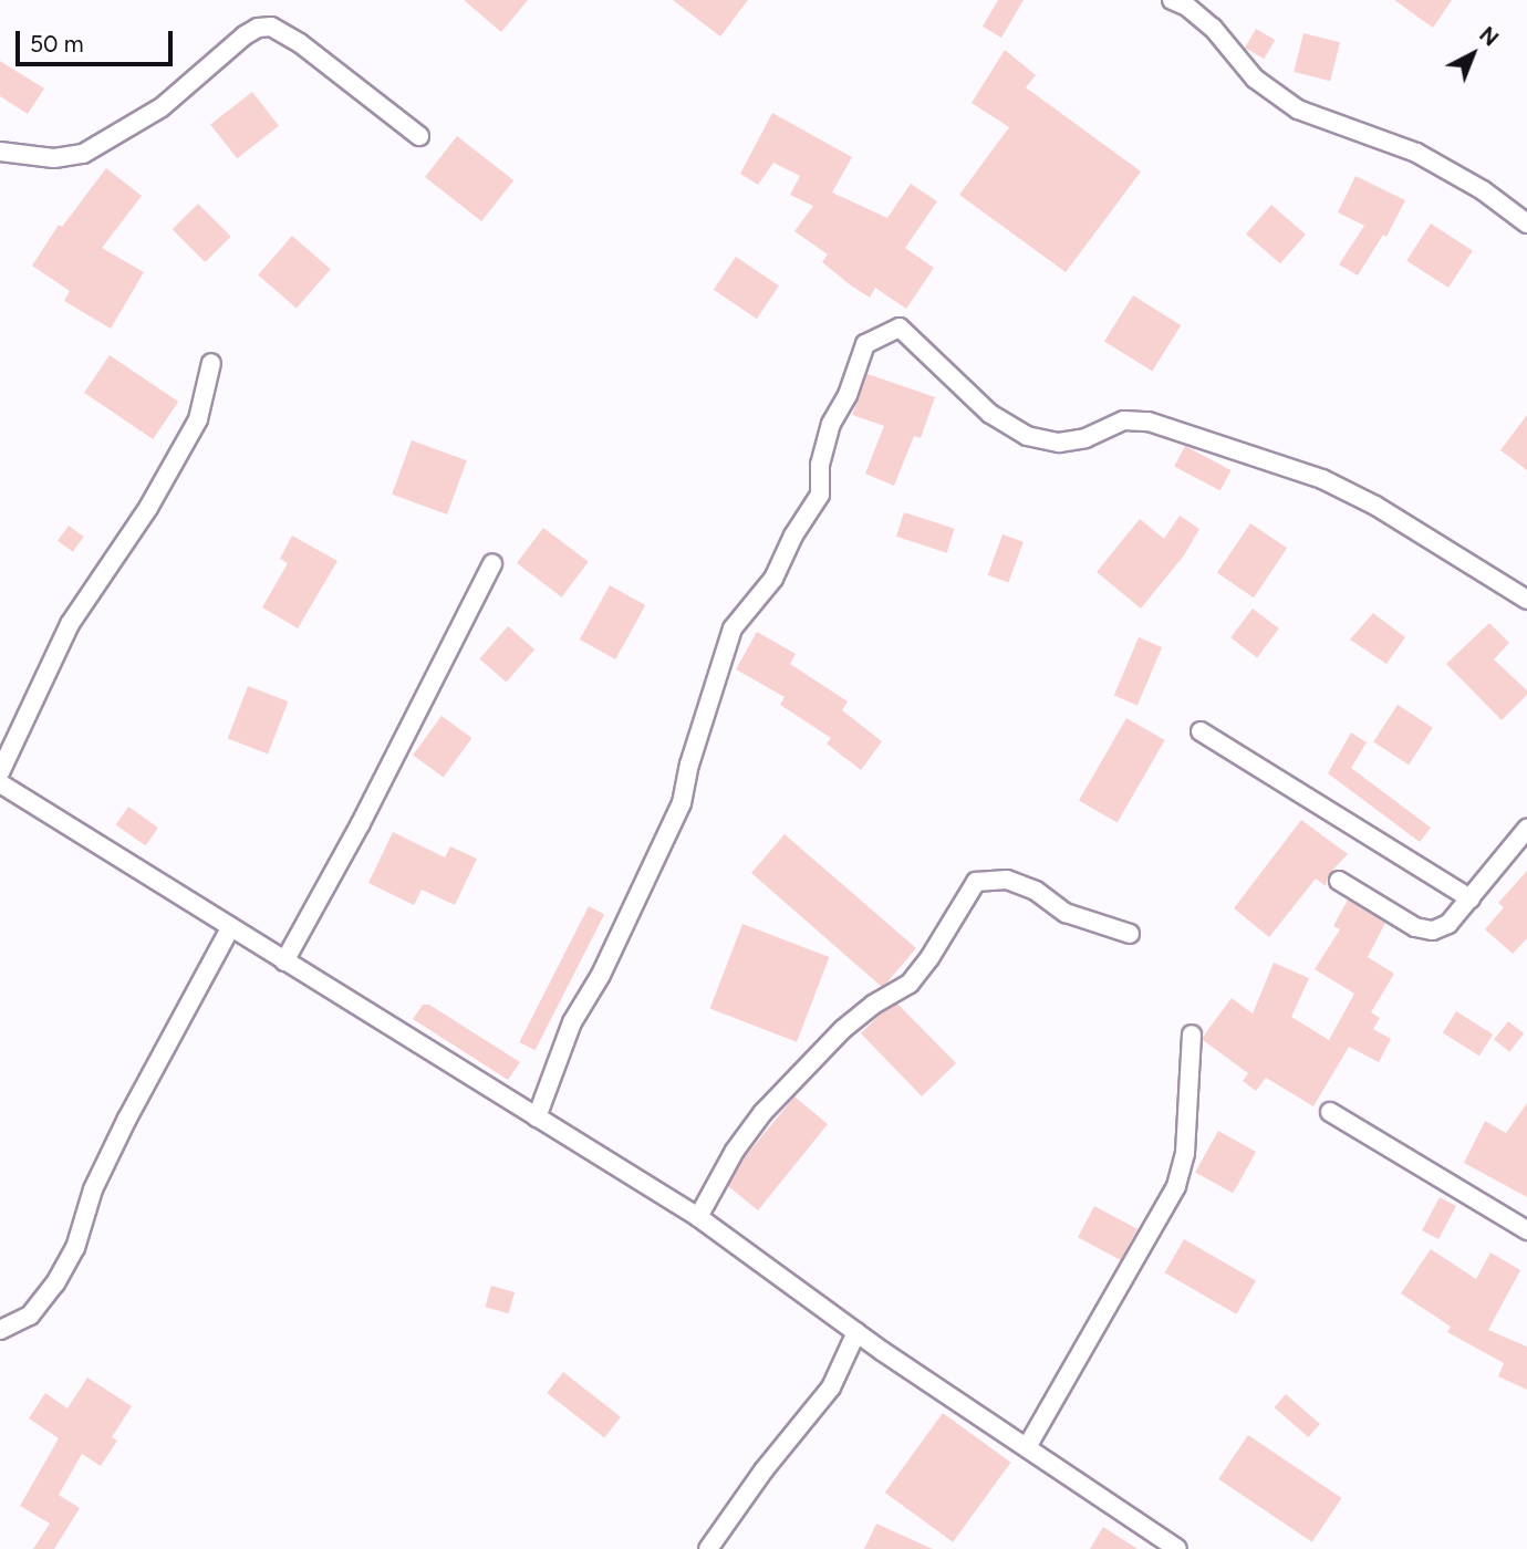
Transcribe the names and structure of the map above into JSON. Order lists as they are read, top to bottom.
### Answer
{
  "scale_bar": "50 m",
  "north": "top right"
}
